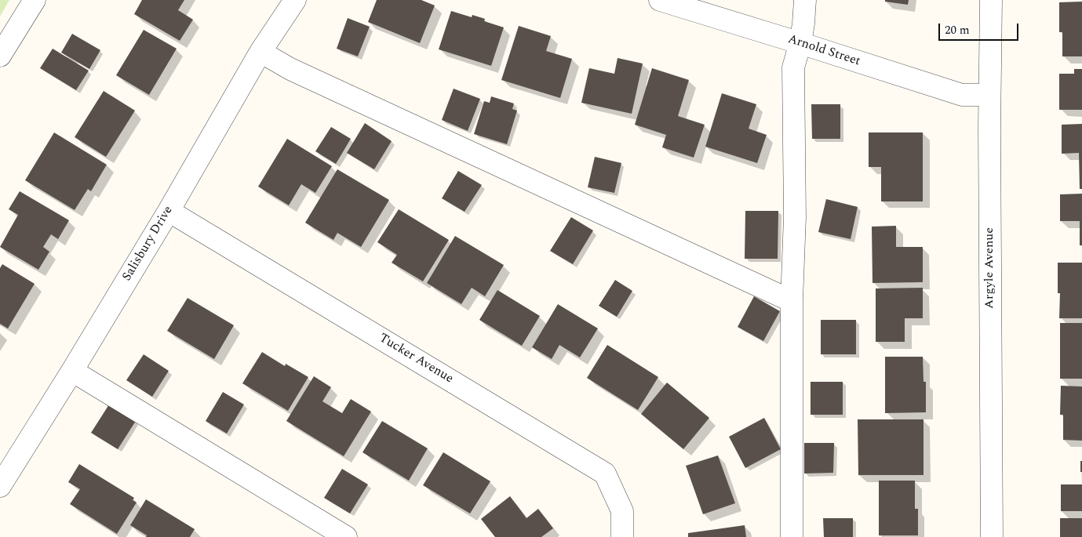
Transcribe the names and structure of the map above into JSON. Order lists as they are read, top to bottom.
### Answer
{
  "streets": {
    "street": [
      "Arnold Street",
      "Salisbury Drive",
      "Argyle Avenue",
      "Tucker Avenue"
    ]
  },
  "crossings": [
    ["Arnold Street", "Argyle Avenue"],
    ["Salisbury Drive", "Tucker Avenue"]
  ],
  "scale_bar": "20 m"
}
